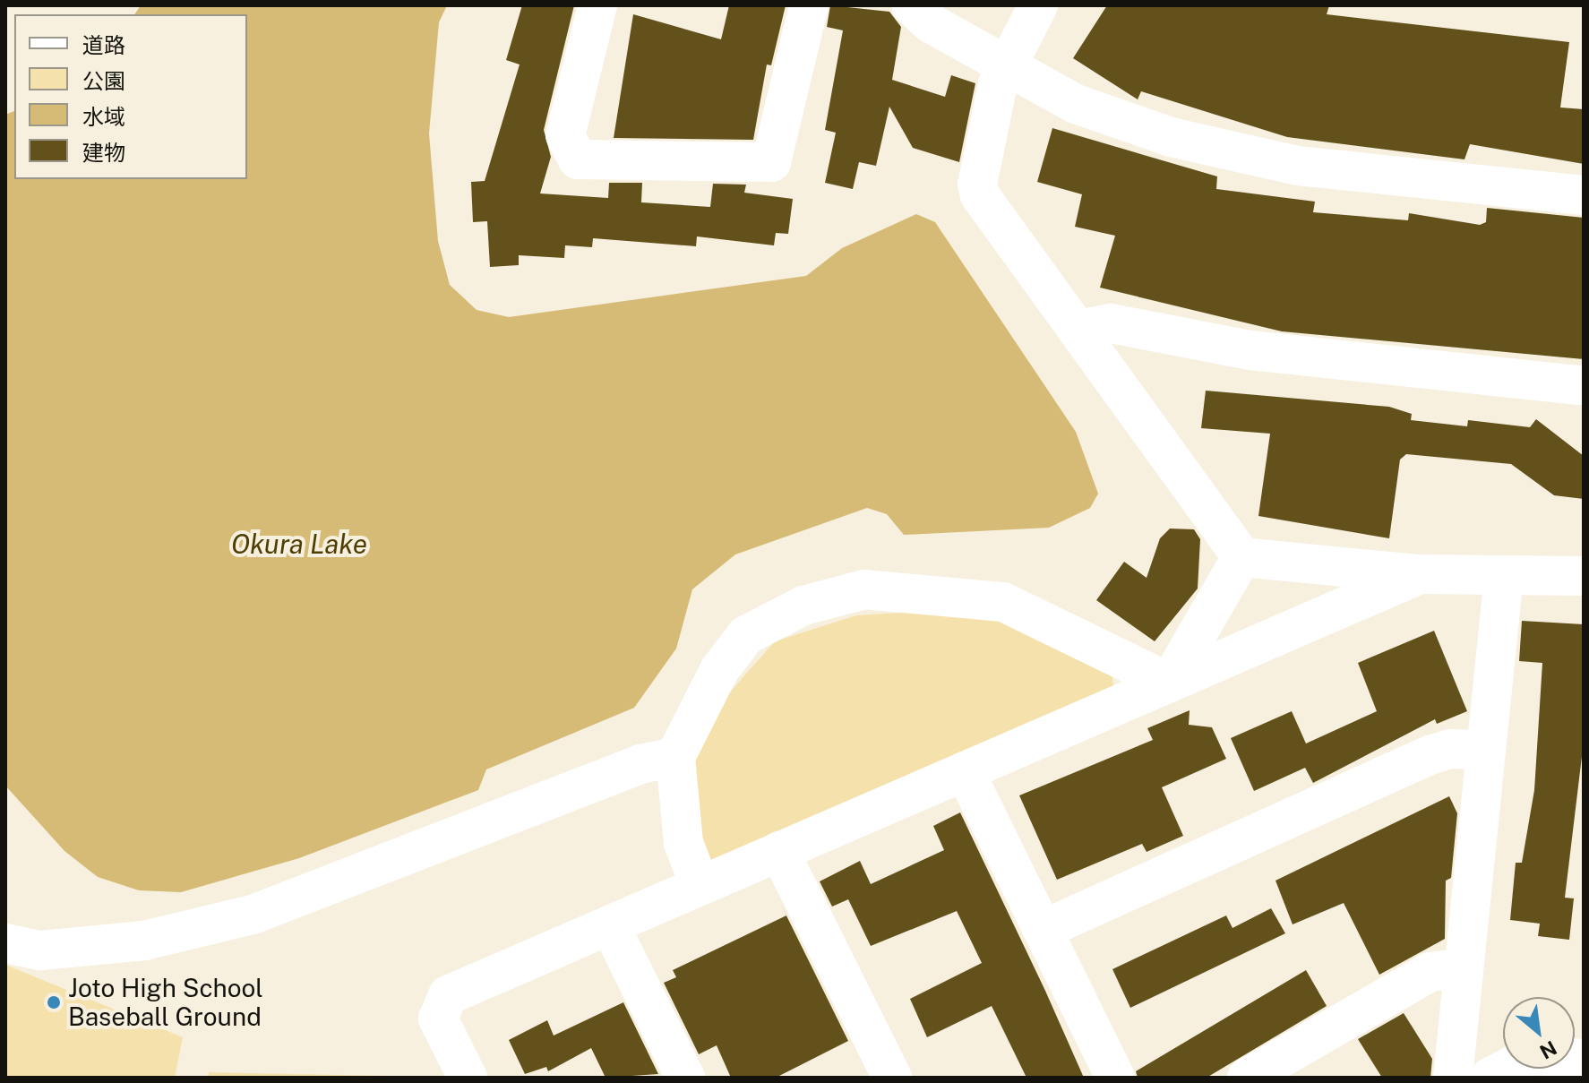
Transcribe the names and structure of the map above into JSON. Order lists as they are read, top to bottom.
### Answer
{
  "water": ["Okura Lake"],
  "places": ["Joto High School Baseball Ground"],
  "legend": [
    "道路",
    "公園",
    "水域",
    "建物"
  ],
  "north": "bottom right"
}
